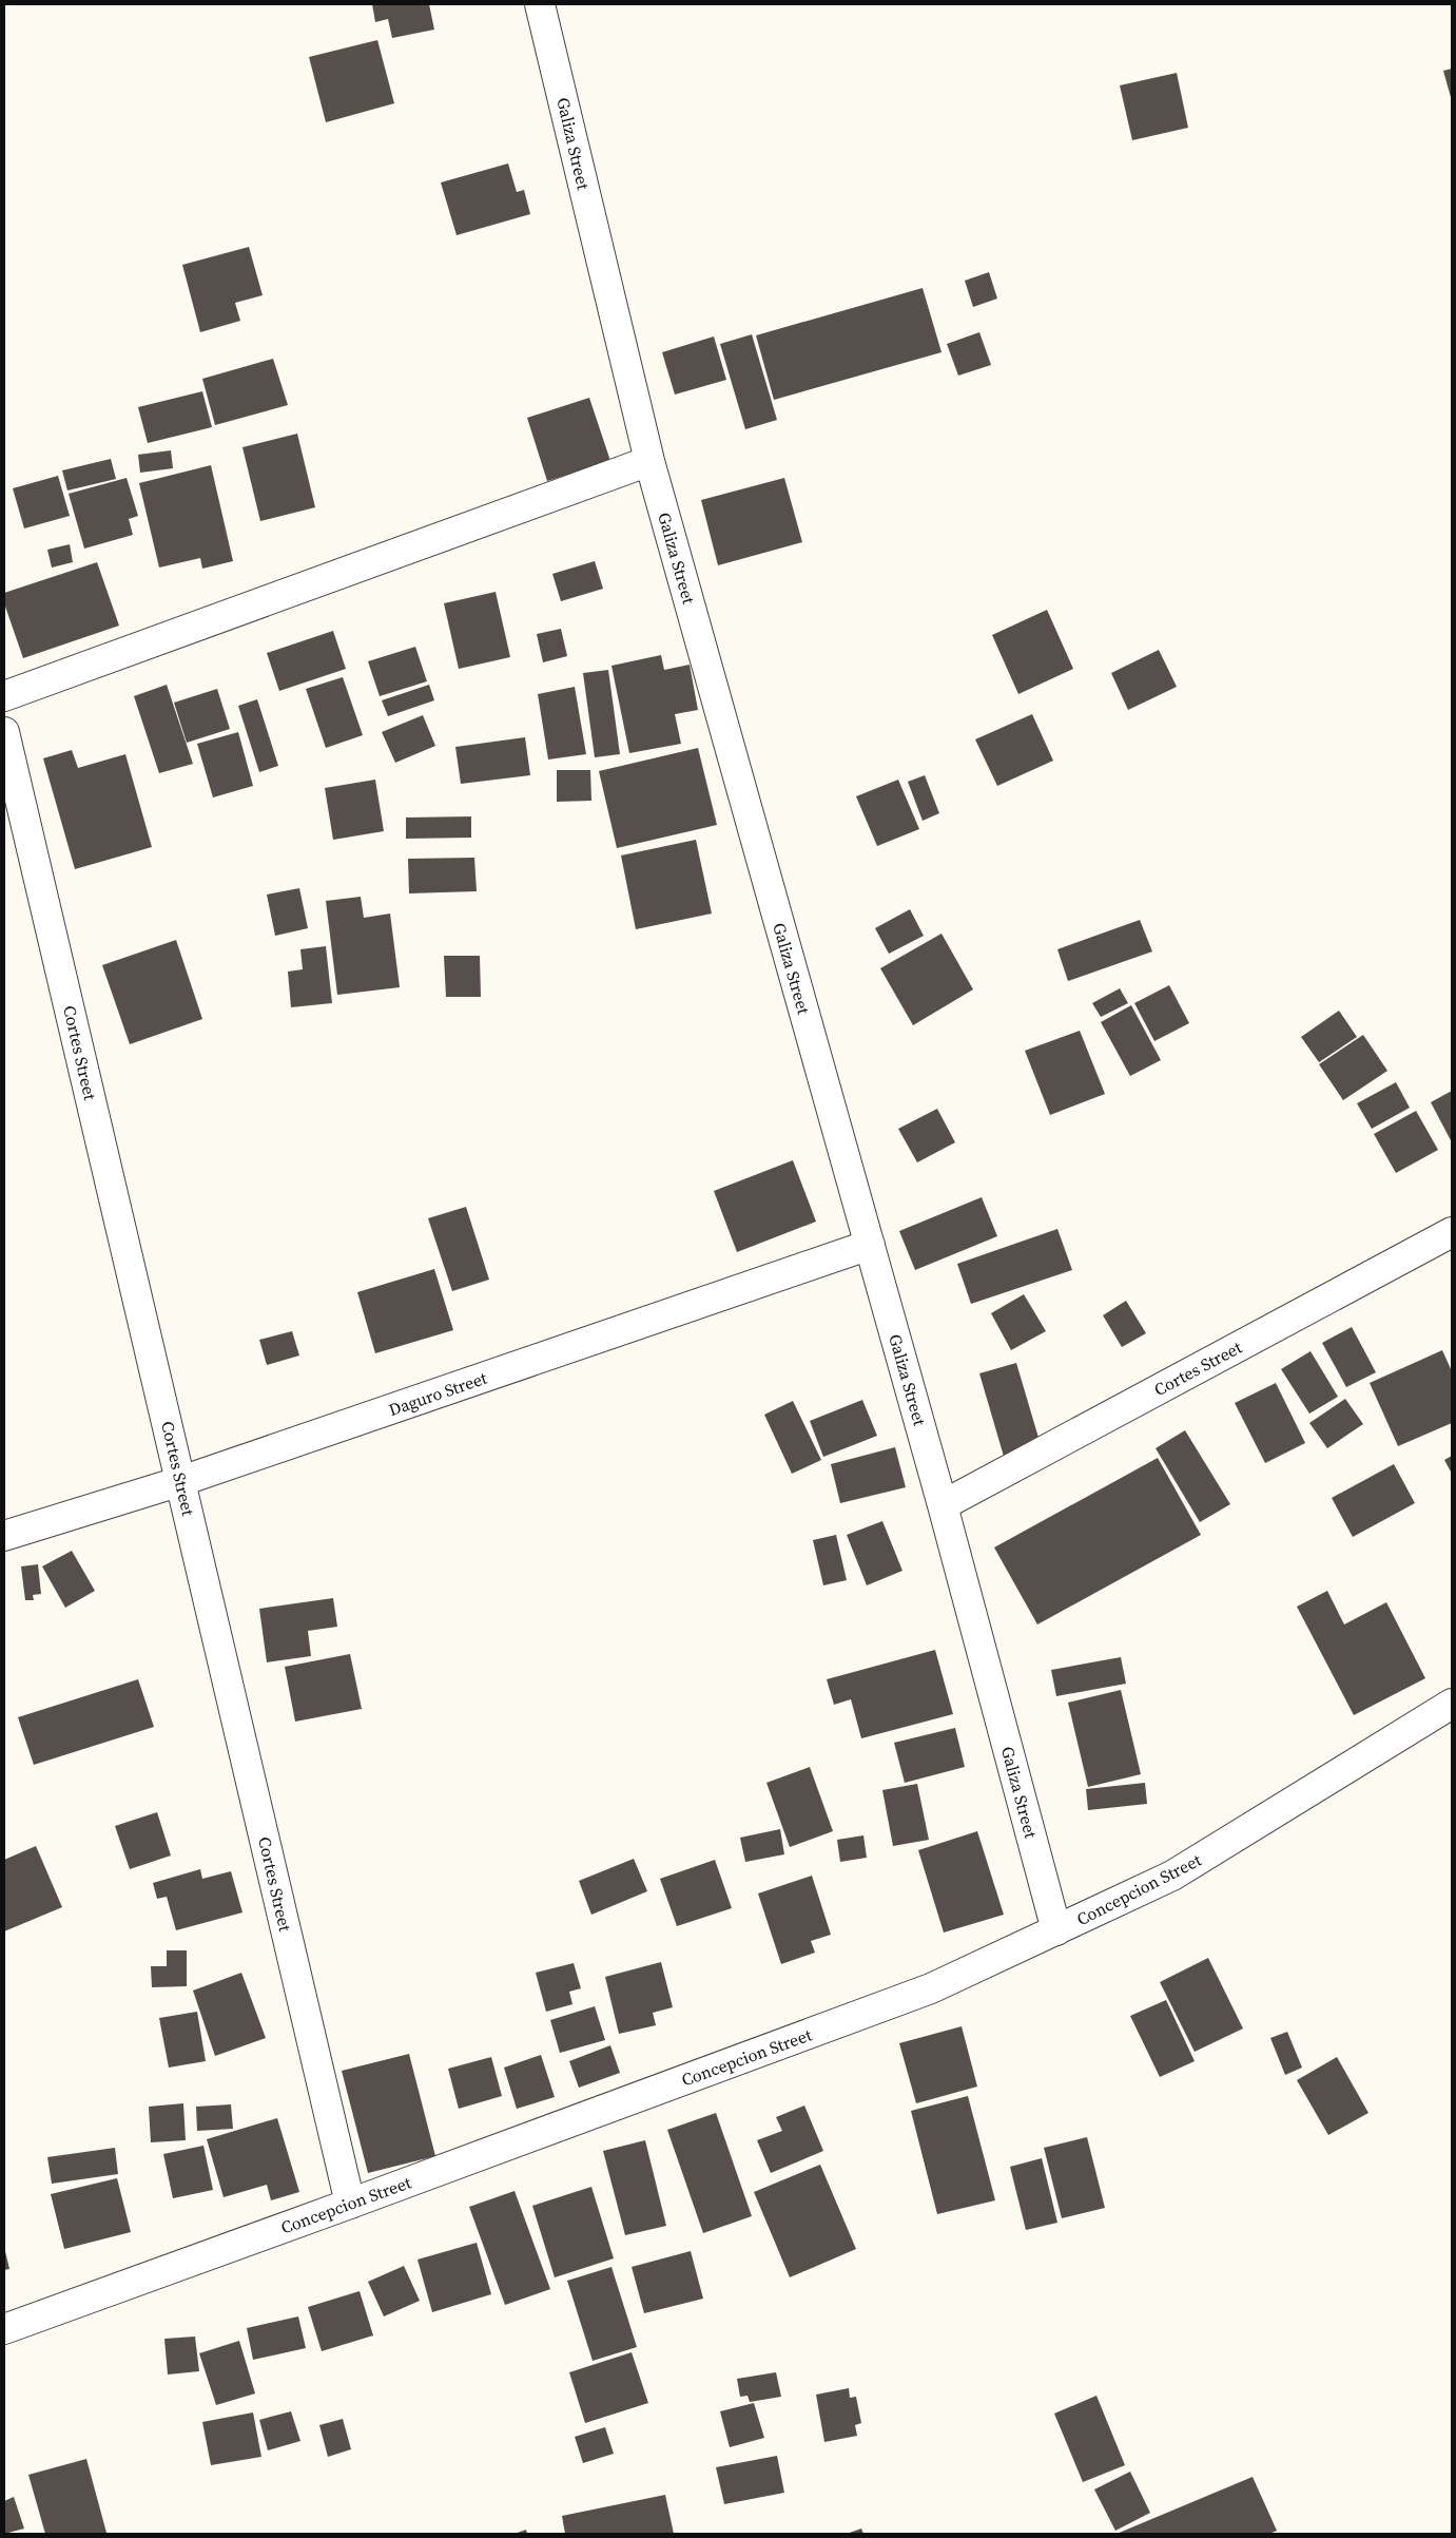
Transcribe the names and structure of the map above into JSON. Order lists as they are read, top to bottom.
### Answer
{
  "streets": {
    "street": [
      "Galiza Street",
      "Cortes Street",
      "Daguro Street",
      "Concepcion Street"
    ]
  },
  "crossings": [
    ["Galiza Street", "Cortes Street"],
    ["Galiza Street", "Daguro Street"],
    ["Galiza Street", "Concepcion Street"],
    ["Cortes Street", "Daguro Street"],
    ["Cortes Street", "Concepcion Street"]
  ]
}
